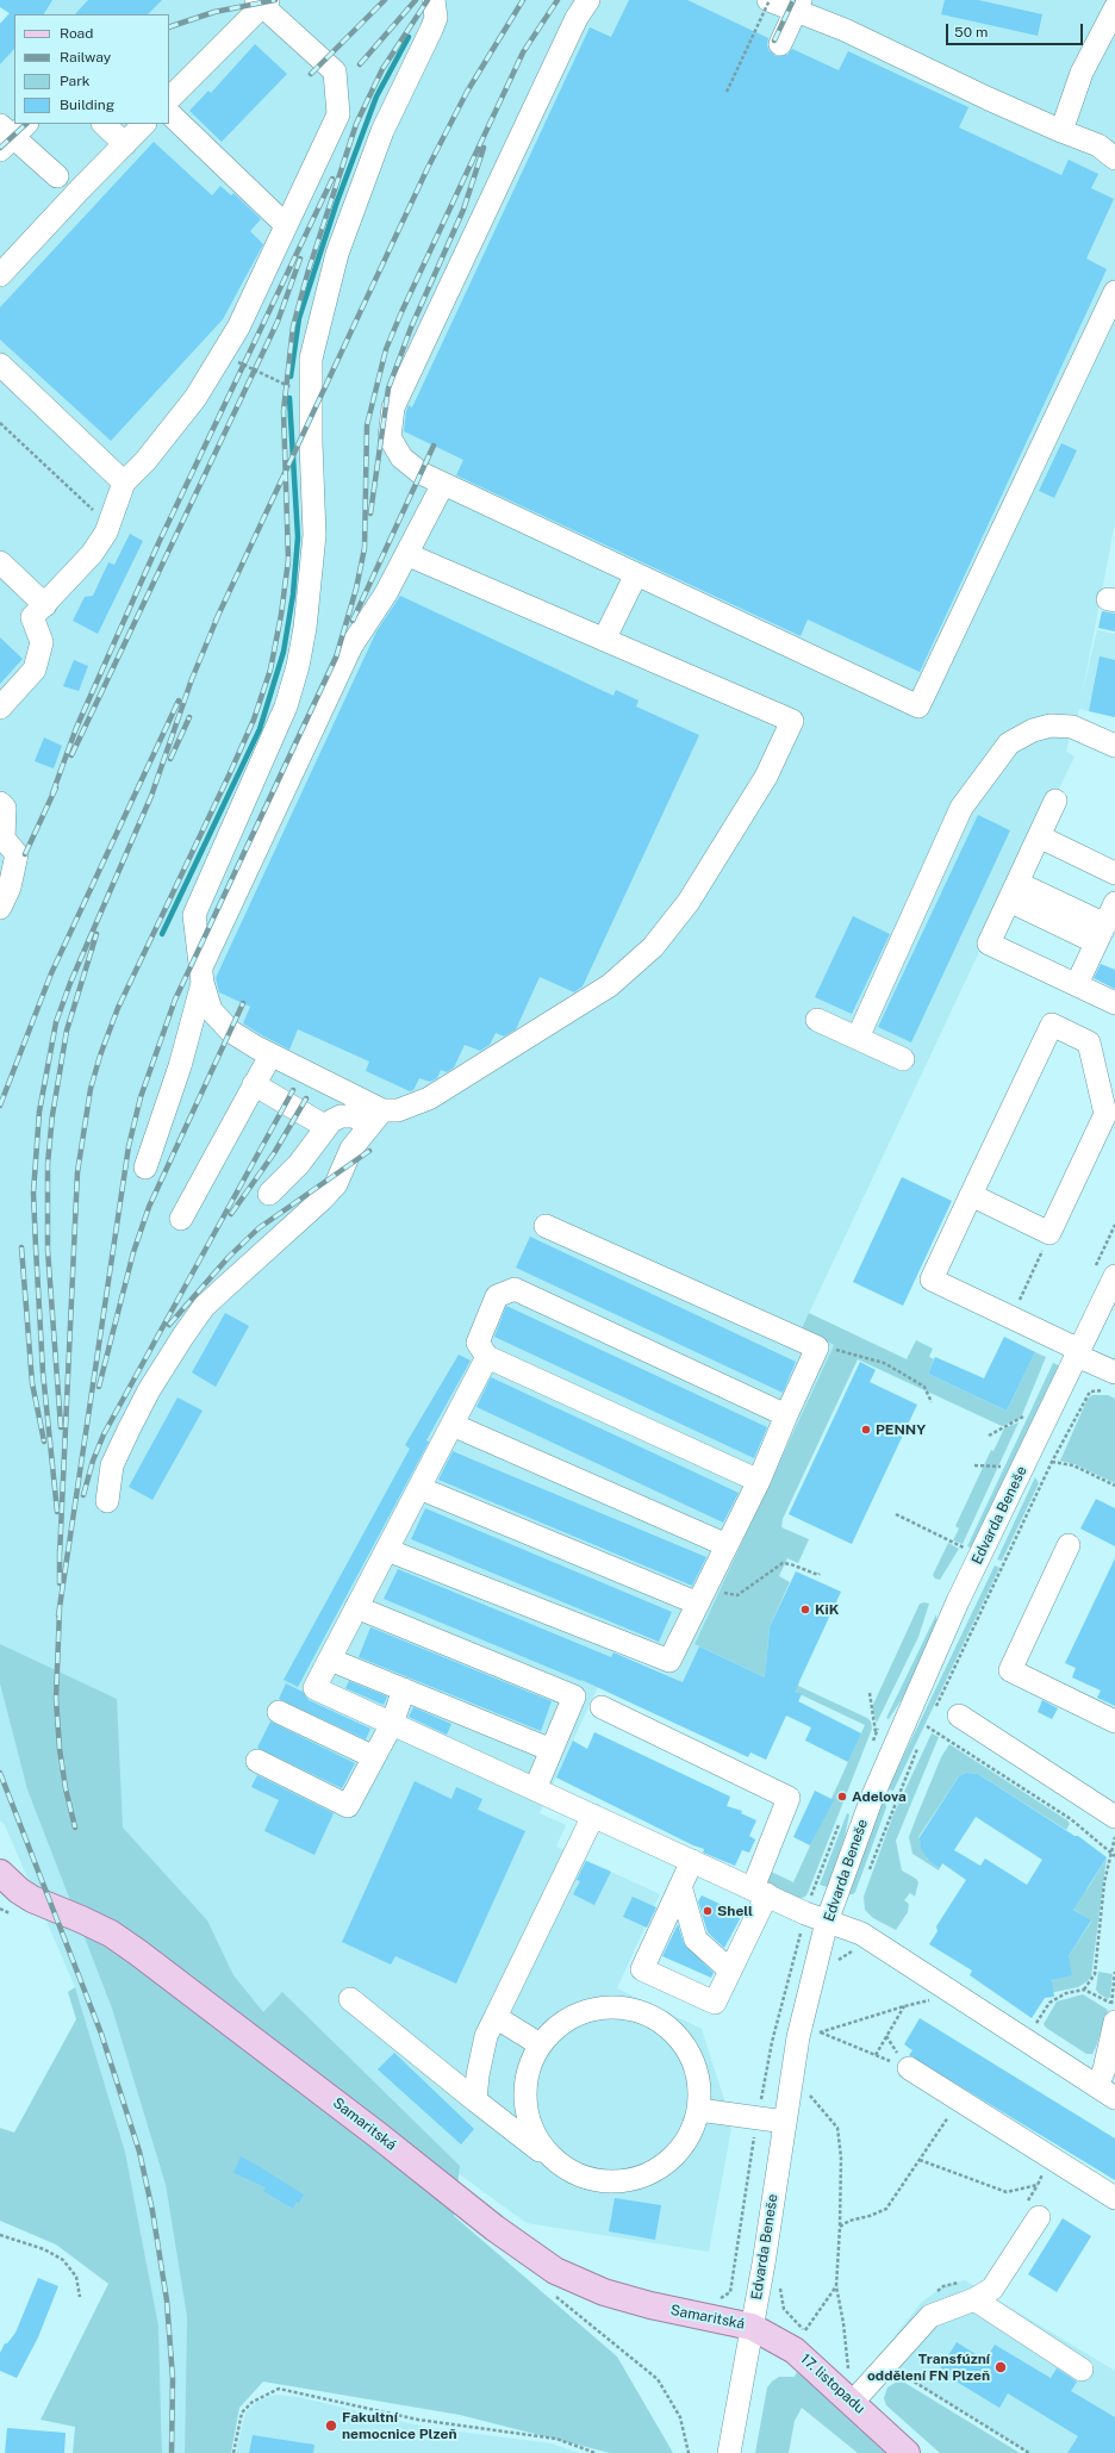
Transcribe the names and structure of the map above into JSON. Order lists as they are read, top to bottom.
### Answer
{
  "streets": {
    "main road": ["Samaritská", "17. listopadu"],
    "street": ["Edvarda Beneše"]
  },
  "crossings": [
    ["Edvarda Beneše", "Samaritská"],
    ["Edvarda Beneše", "17. listopadu"],
    ["Samaritská", "17. listopadu"]
  ],
  "places": [
    "PENNY",
    "KiK",
    "Adelova",
    "Shell",
    "Transfúzní oddělení FN Plzeň",
    "Fakultní nemocnice Plzeň"
  ],
  "legend": [
    "Road",
    "Railway",
    "Park",
    "Building"
  ],
  "scale_bar": "50 m"
}
